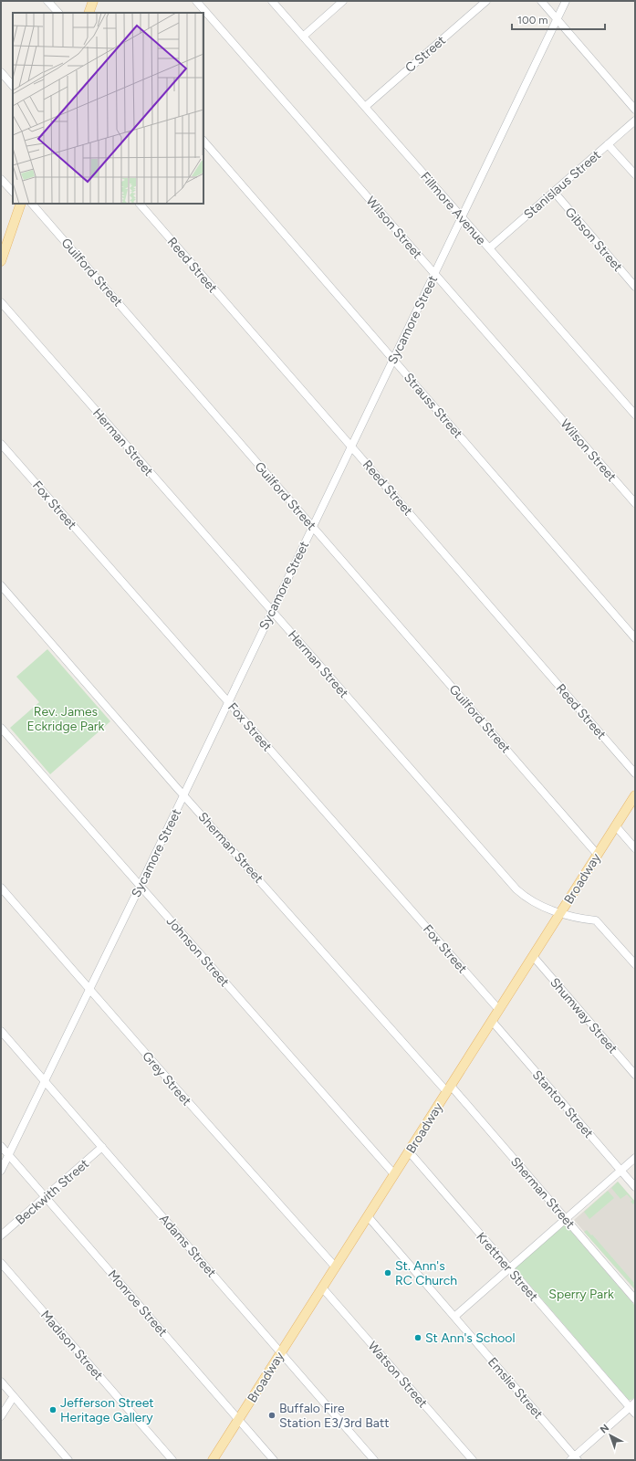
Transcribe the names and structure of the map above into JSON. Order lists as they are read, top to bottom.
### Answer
{
  "streets": {
    "main road": ["Broadway"],
    "street": [
      "C Street",
      "Stanislaus Street",
      "Fillmore Avenue",
      "Wilson Street",
      "Gibson Street",
      "Reed Street",
      "Guilford Street",
      "Sycamore Street",
      "Strauss Street",
      "Herman Street",
      "Fox Street",
      "Sherman Street",
      "Johnson Street",
      "Shumway Street",
      "Grey Street",
      "Stanton Street",
      "Beckwith Street",
      "Adams Street",
      "Krettner Street",
      "Monroe Street",
      "Madison Street",
      "Watson Street",
      "Emslie Street"
    ]
  },
  "crossings": [
    ["C Street", "Fillmore Avenue"],
    ["Stanislaus Street", "Fillmore Avenue"],
    ["Stanislaus Street", "Gibson Street"],
    ["Fillmore Avenue", "Sycamore Street"],
    ["Wilson Street", "Sycamore Street"],
    ["Reed Street", "Sycamore Street"],
    ["Guilford Street", "Sycamore Street"],
    ["Guilford Street", "Broadway"],
    ["Sycamore Street", "Strauss Street"],
    ["Sycamore Street", "Herman Street"],
    ["Sycamore Street", "Fox Street"],
    ["Sycamore Street", "Sherman Street"],
    ["Sycamore Street", "Johnson Street"],
    ["Sycamore Street", "Grey Street"],
    ["Sycamore Street", "Adams Street"],
    ["Sycamore Street", "Monroe Street"],
    ["Herman Street", "Broadway"],
    ["Fox Street", "Broadway"],
    ["Sherman Street", "Broadway"],
    ["Broadway", "Johnson Street"],
    ["Broadway", "Shumway Street"],
    ["Broadway", "Grey Street"],
    ["Broadway", "Stanton Street"],
    ["Broadway", "Adams Street"],
    ["Broadway", "Krettner Street"],
    ["Broadway", "Monroe Street"],
    ["Broadway", "Watson Street"],
    ["Broadway", "Emslie Street"],
    ["Beckwith Street", "Adams Street"],
    ["Beckwith Street", "Monroe Street"]
  ],
  "parks": ["Rev. James Eckridge Park", "Sperry Park"],
  "places": [
    "St. Ann's RC Church",
    "St Ann's School",
    "Jefferson Street Heritage Gallery",
    "Buffalo Fire Station E3/3rd Batt"
  ],
  "scale_bar": "100 m",
  "north": "top left"
}
